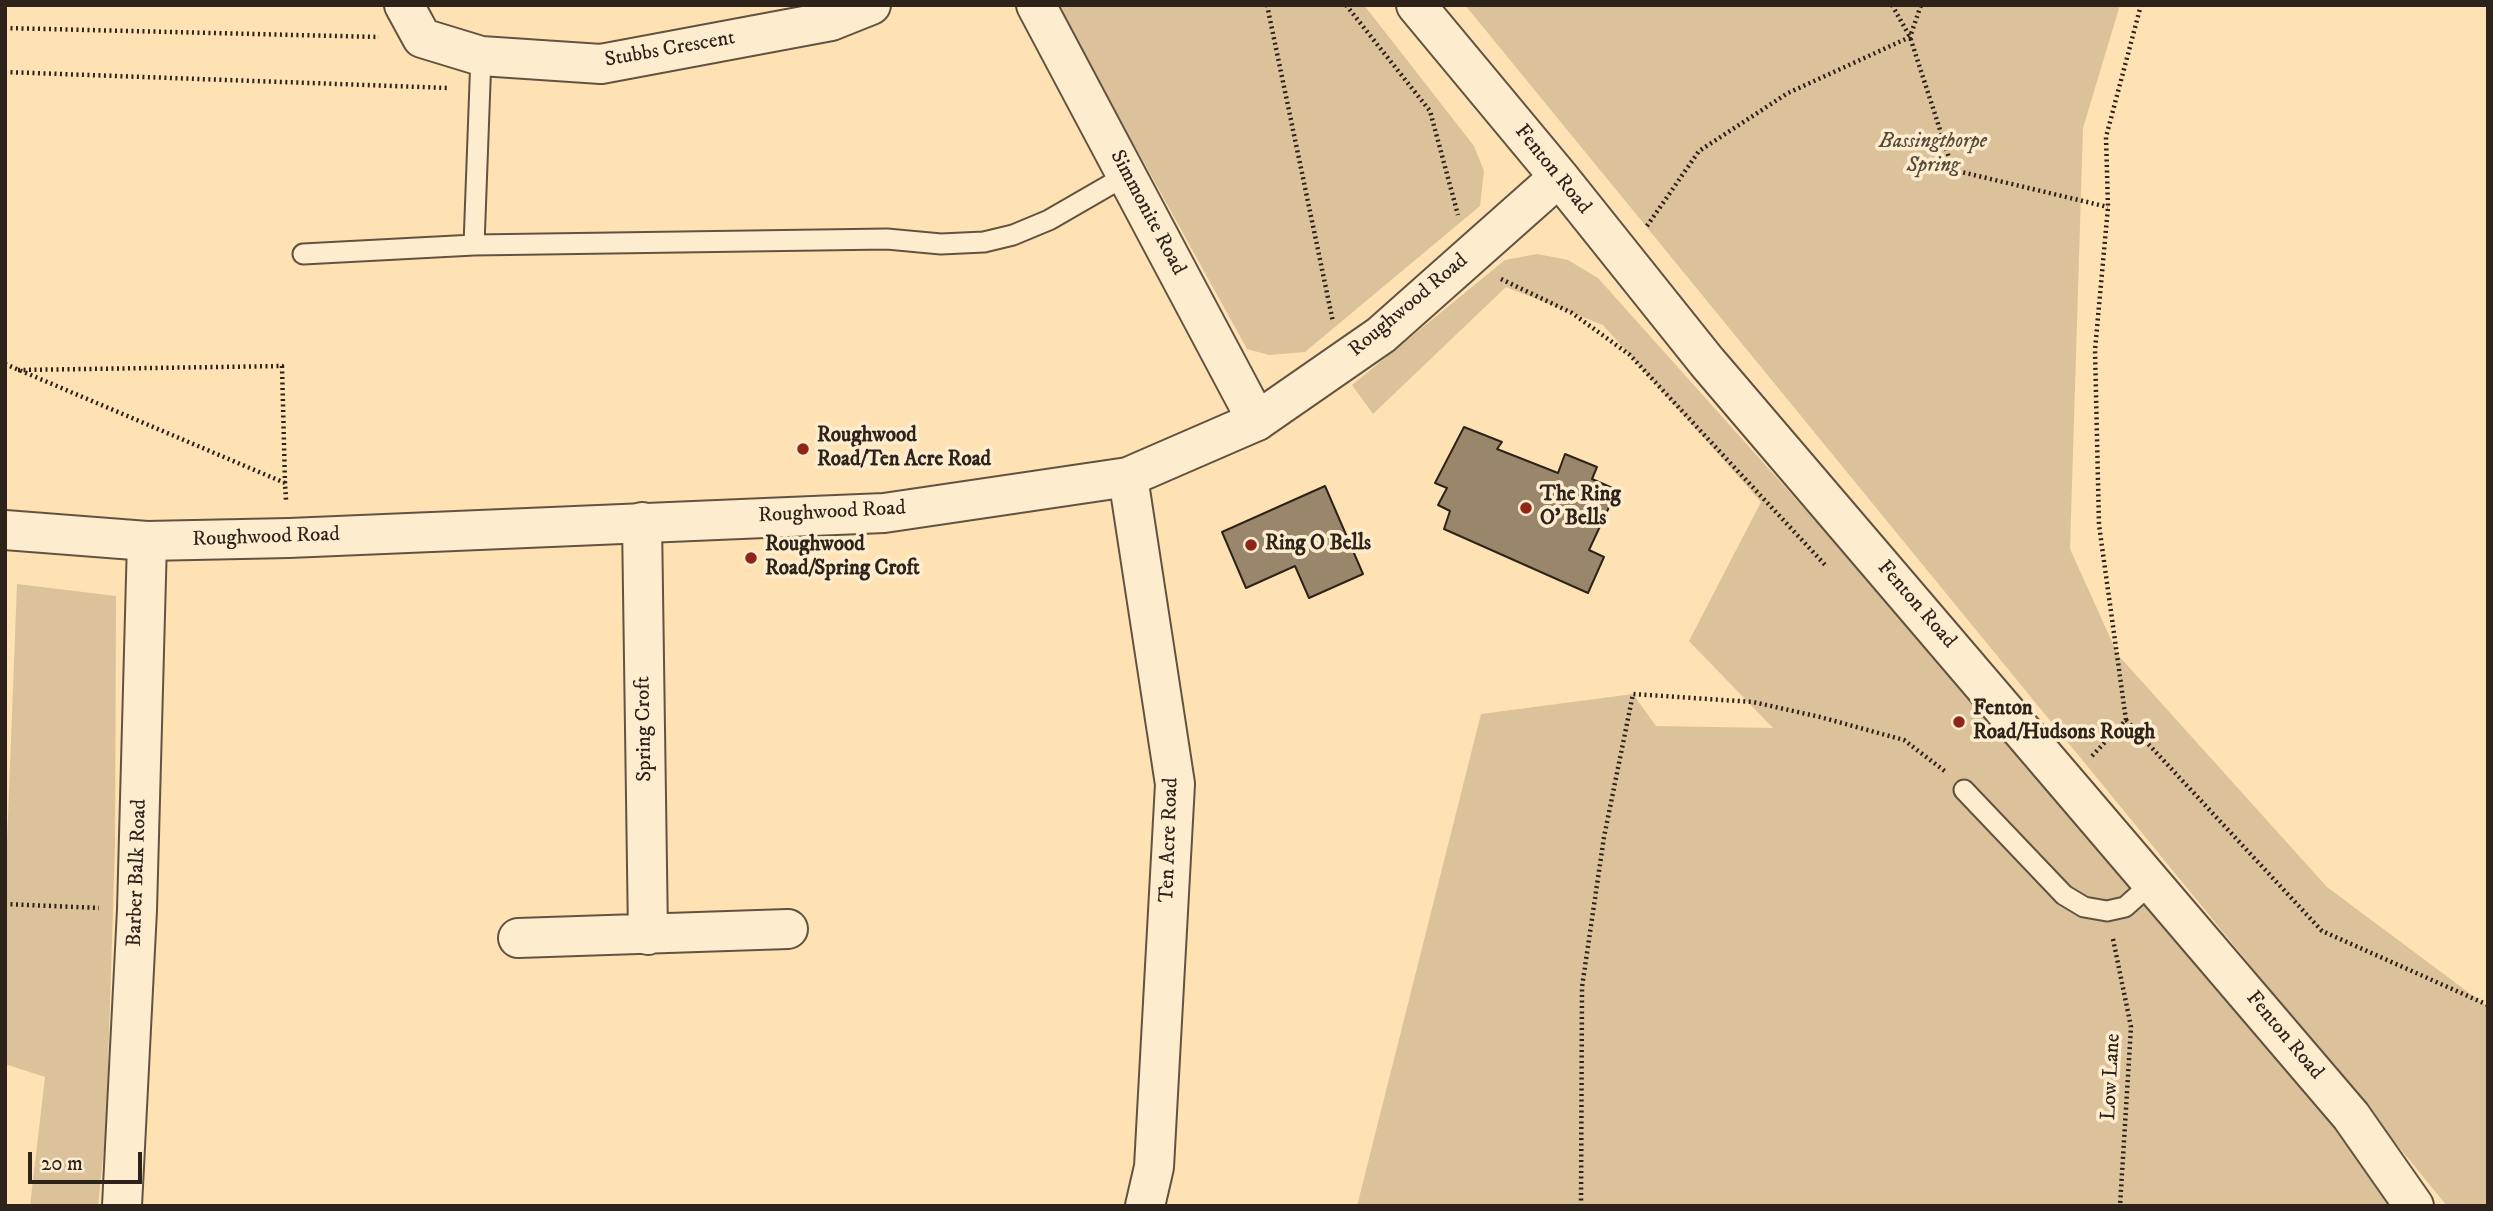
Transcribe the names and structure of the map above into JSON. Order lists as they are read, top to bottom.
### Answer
{
  "streets": {
    "street": [
      "Stubbs Crescent",
      "Fenton Road",
      "Simmonite Road",
      "Roughwood Road",
      "Spring Croft",
      "Ten Acre Road",
      "Barber Balk Road"
    ],
    "path": ["Low Lane"]
  },
  "crossings": [
    ["Fenton Road", "Roughwood Road"],
    ["Simmonite Road", "Roughwood Road"],
    ["Roughwood Road", "Spring Croft"],
    ["Roughwood Road", "Ten Acre Road"],
    ["Roughwood Road", "Barber Balk Road"]
  ],
  "parks": ["Bassingthorpe Spring"],
  "places": [
    "Roughwood Road/Ten Acre Road",
    "The Ring O' Bells",
    "Ring O Bells",
    "Roughwood Road/Spring Croft",
    "Fenton Road/Hudsons Rough"
  ],
  "scale_bar": "20 m"
}
